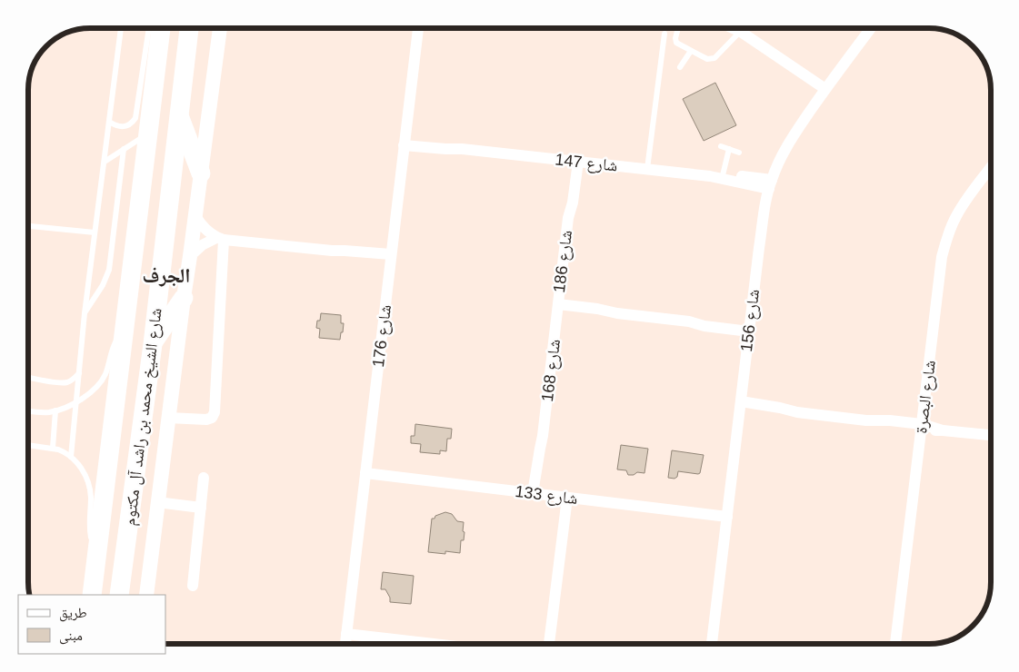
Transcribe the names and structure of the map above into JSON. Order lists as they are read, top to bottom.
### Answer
{
  "streets": {
    "highway": ["شارع الشيخ محمد بن راشد آل مكتوم"],
    "street": [
      "شارع 147",
      "شارع 186",
      "شارع 156",
      "شارع 176",
      "شارع 168",
      "شارع البصرة",
      "شارع 133"
    ]
  },
  "crossings": [
    ["شارع 147", "شارع 186"],
    ["شارع 147", "شارع 156"],
    ["شارع 147", "شارع 176"],
    ["شارع 186", "شارع 168"],
    ["شارع 156", "شارع 133"],
    ["شارع 176", "شارع 133"],
    ["شارع 168", "شارع 133"]
  ],
  "districts": ["الجرف"],
  "legend": ["طريق", "مبنى"]
}
